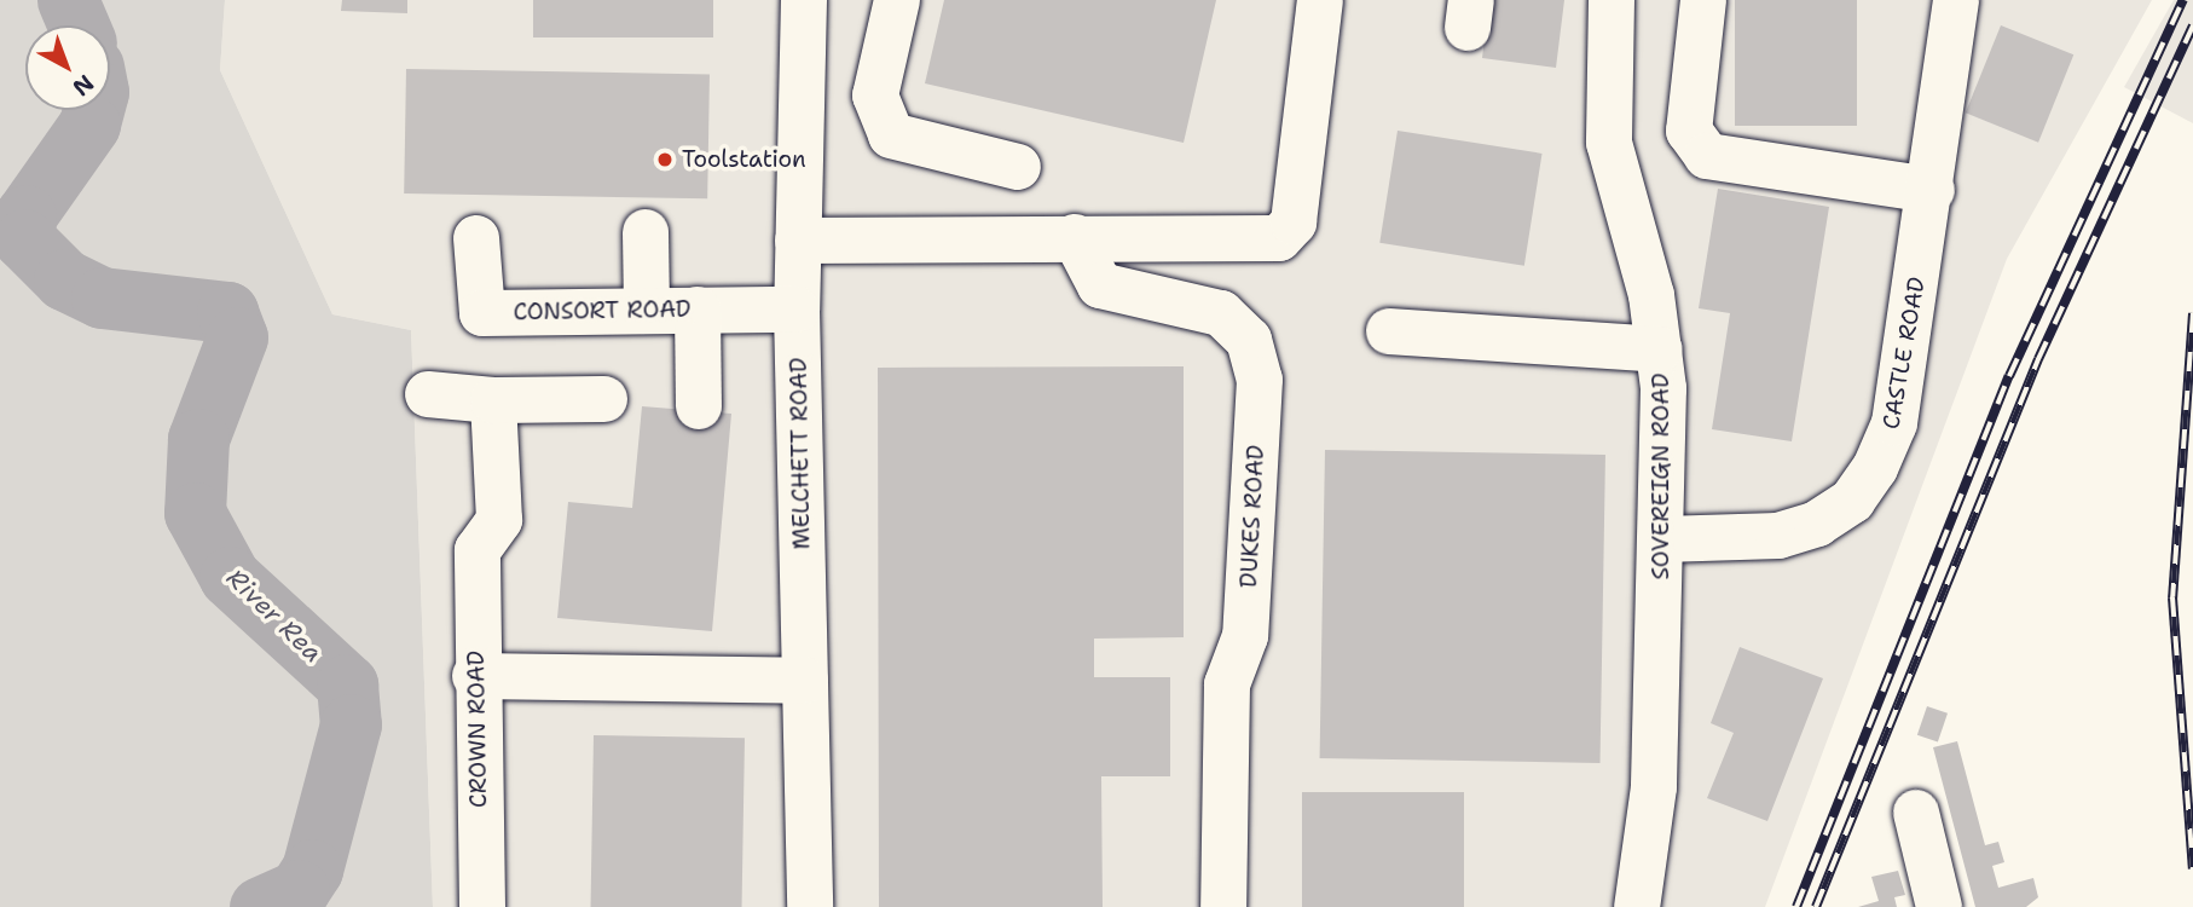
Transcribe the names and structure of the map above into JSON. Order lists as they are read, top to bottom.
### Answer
{
  "streets": {
    "street": [
      "CONSORT ROAD",
      "CASTLE ROAD",
      "MELCHETT ROAD",
      "SOVEREIGN ROAD",
      "DUKES ROAD",
      "CROWN ROAD"
    ]
  },
  "crossings": [
    ["CONSORT ROAD", "MELCHETT ROAD"],
    ["CASTLE ROAD", "SOVEREIGN ROAD"]
  ],
  "water": ["River Rea"],
  "places": ["Toolstation"],
  "north": "bottom right"
}
